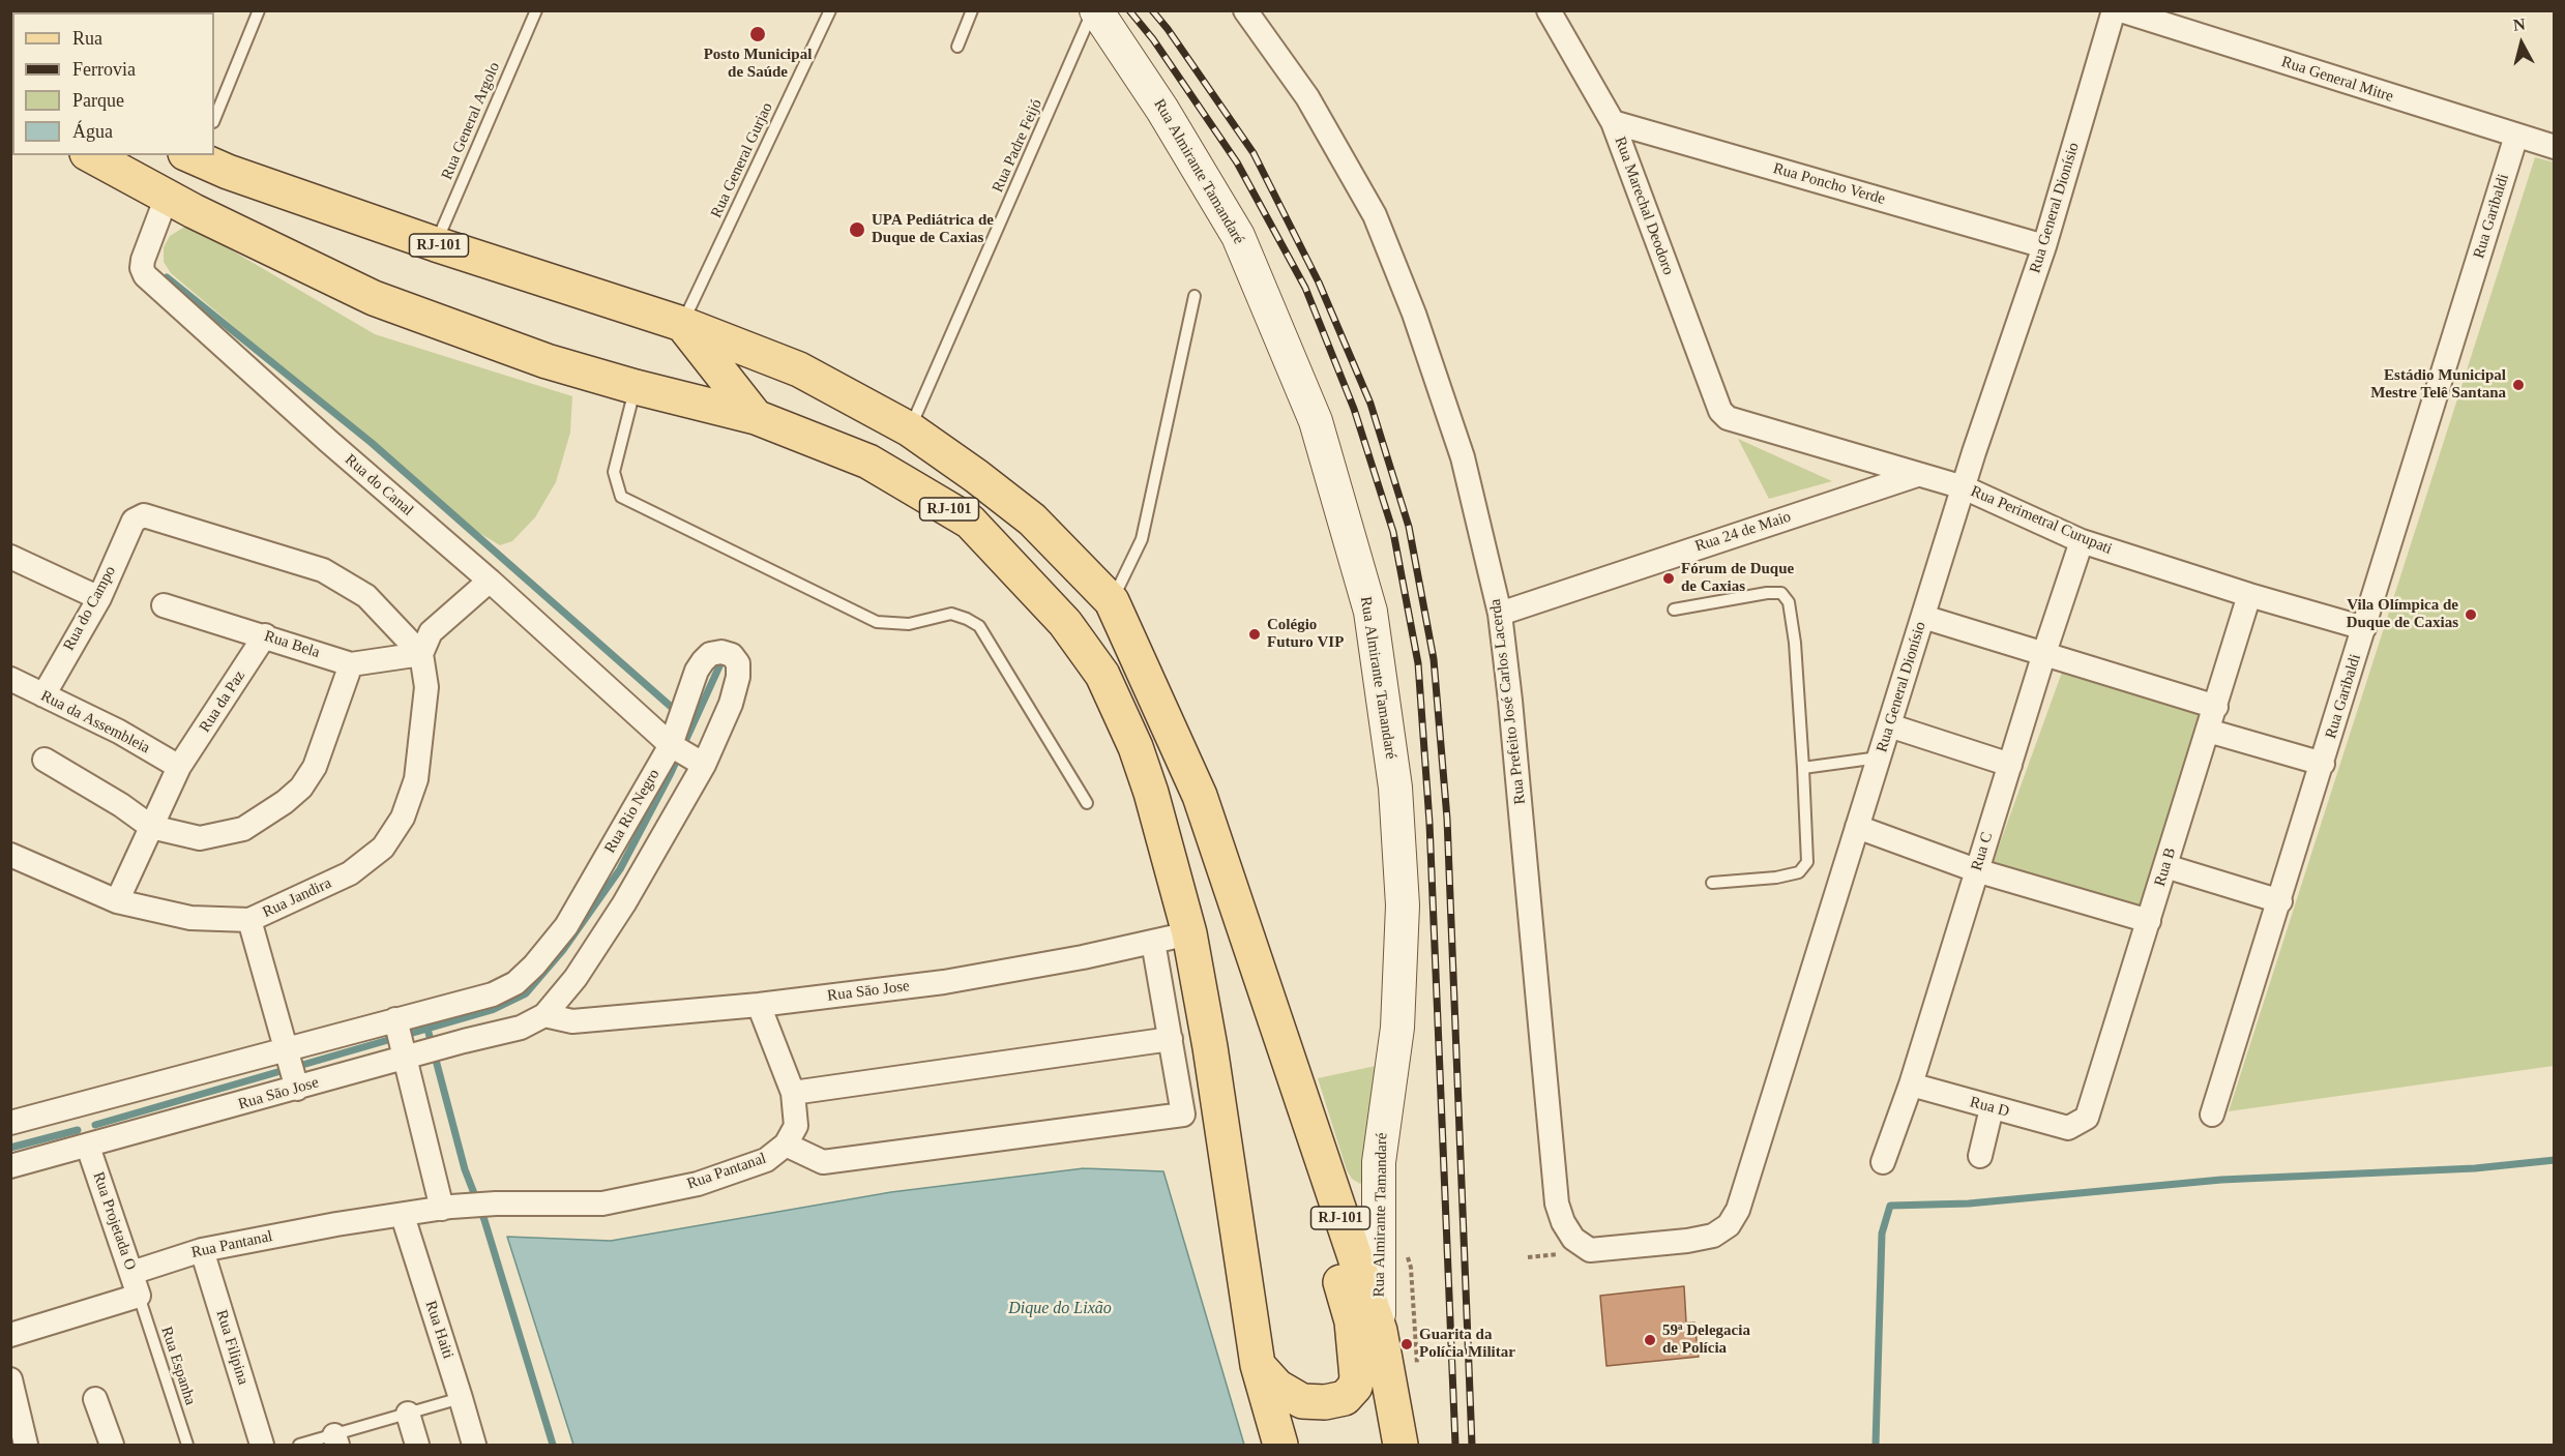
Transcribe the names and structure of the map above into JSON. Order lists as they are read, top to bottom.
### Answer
{
  "streets": {
    "main road": ["Rua Almirante Tamandaré", "RJ-101"],
    "street": [
      "Rua General Mitre",
      "Rua Poncho Verde",
      "Rua Marechal Deodoro",
      "Rua General Dionísio",
      "Rua Garibaldi",
      "Rua do Canal",
      "Rua Perimetral Curupati",
      "Rua 24 de Maio",
      "Rua do Campo",
      "Rua Bela",
      "Rua da Paz",
      "Rua Prefeito José Carlos Lacerda",
      "Rua da Assembleia",
      "Rua Rio Negro",
      "Rua C",
      "Rua B",
      "Rua Jandira",
      "Rua Sāo Jose",
      "Rua D",
      "Rua Pantanal",
      "Rua Projetada O",
      "Rua Haiti",
      "Rua Filipina"
    ],
    "lane": [
      "Rua General Argolo",
      "Rua Padre Feijó",
      "Rua General Gurjao",
      "Rua Espanha"
    ]
  },
  "crossings": [
    ["Rua General Mitre", "Rua Garibaldi"],
    ["Rua General Argolo", "RJ-101"],
    ["Rua Padre Feijó", "Rua Almirante Tamandaré"],
    ["Rua Padre Feijó", "RJ-101"],
    ["Rua General Gurjao", "RJ-101"],
    ["Rua Almirante Tamandaré", "RJ-101"],
    ["Rua Poncho Verde", "Rua Marechal Deodoro"],
    ["Rua Poncho Verde", "Rua General Dionísio"],
    ["Rua Marechal Deodoro", "Rua Perimetral Curupati"],
    ["Rua General Dionísio", "Rua Perimetral Curupati"],
    ["Rua General Dionísio", "Rua Prefeito José Carlos Lacerda"],
    ["Rua Garibaldi", "Rua Perimetral Curupati"],
    ["RJ-101", "Rua do Canal"],
    ["RJ-101", "Rua Sāo Jose"],
    ["Rua do Canal", "Rua Rio Negro"],
    ["Rua do Canal", "Rua Sāo Jose"],
    ["Rua Perimetral Curupati", "Rua 24 de Maio"],
    ["Rua Perimetral Curupati", "Rua C"],
    ["Rua Perimetral Curupati", "Rua B"],
    ["Rua 24 de Maio", "Rua Prefeito José Carlos Lacerda"],
    ["Rua do Campo", "Rua Bela"],
    ["Rua do Campo", "Rua da Assembleia"],
    ["Rua do Campo", "Rua Jandira"],
    ["Rua Bela", "Rua da Paz"],
    ["Rua Bela", "Rua Jandira"],
    ["Rua da Paz", "Rua da Assembleia"],
    ["Rua da Paz", "Rua Jandira"],
    ["Rua Rio Negro", "Rua Sāo Jose"],
    ["Rua C", "Rua D"],
    ["Rua B", "Rua D"],
    ["Rua Sāo Jose", "Rua Pantanal"],
    ["Rua Sāo Jose", "Rua Projetada O"],
    ["Rua Pantanal", "Rua Projetada O"],
    ["Rua Pantanal", "Rua Haiti"],
    ["Rua Pantanal", "Rua Filipina"],
    ["Rua Projetada O", "Rua Espanha"]
  ],
  "water": ["Dique do Lixão"],
  "places": [
    "Posto Municipal de Saúde",
    "UPA Pediátrica de Duque de Caxias",
    "Estádio Municipal Mestre Telê Santana",
    "Fórum de Duque de Caxias",
    "Vila Olímpica de Duque de Caxias",
    "Colégio Futuro VIP",
    "59ª Delegacia de Polícia",
    "Guarita da Polícia Militar"
  ],
  "legend": [
    "Rua",
    "Ferrovia",
    "Parque",
    "Água"
  ],
  "north": "top"
}
